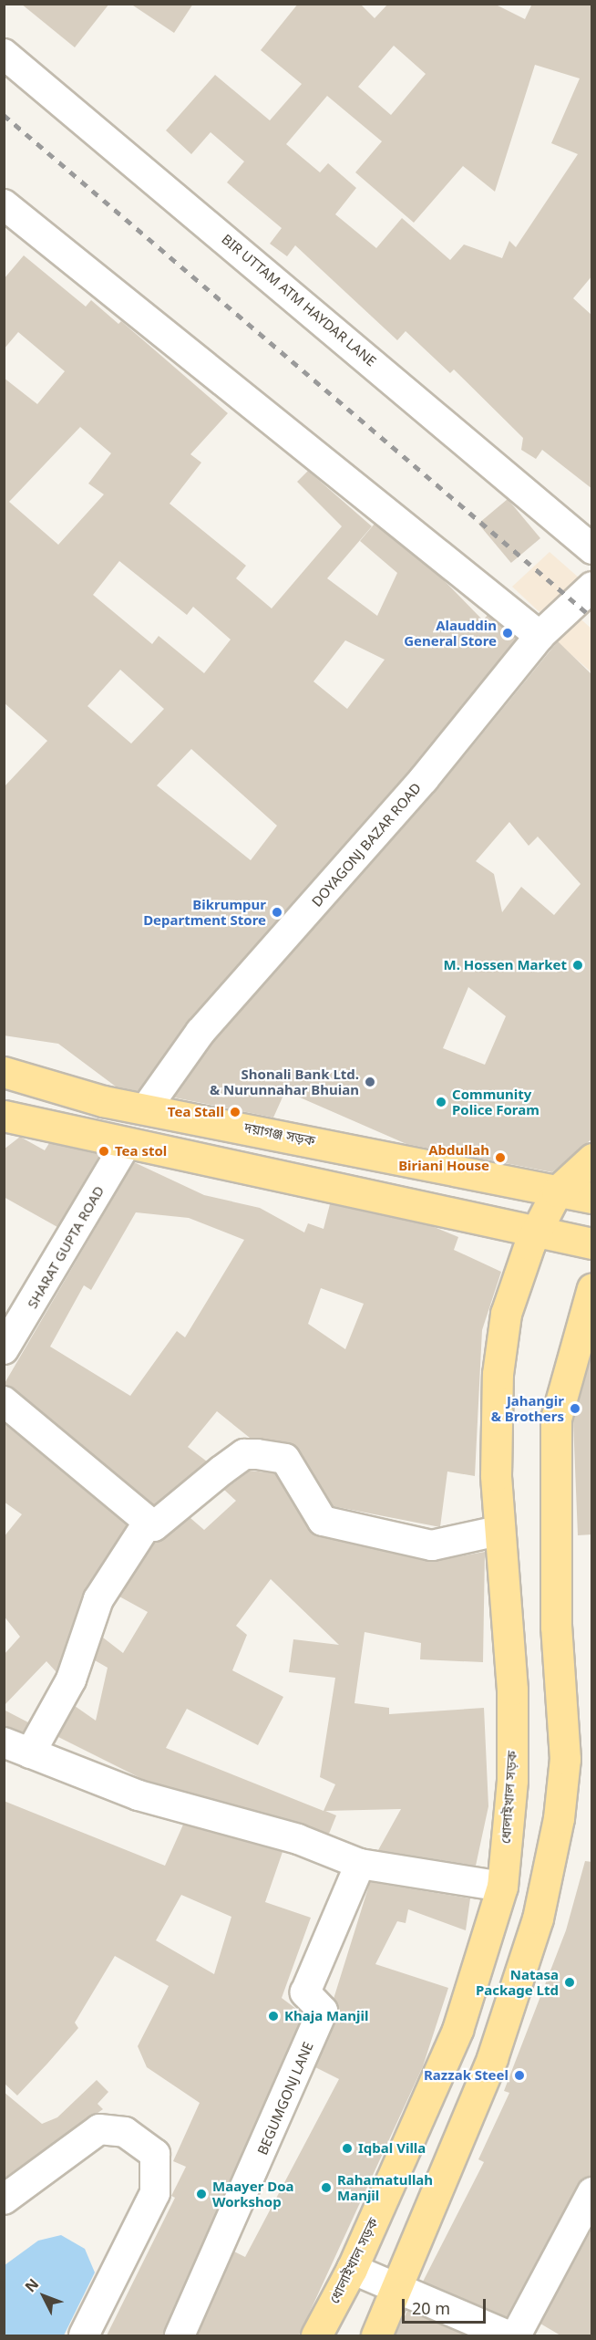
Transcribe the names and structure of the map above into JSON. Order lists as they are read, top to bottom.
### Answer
{
  "streets": {
    "main road": ["দয়াগঞ্জ সড়ক", "ধোলাইখাল সড়ক"],
    "street": [
      "BIR UTTAM ATM HAYDAR LANE",
      "DOYAGONJ BAZAR ROAD",
      "SHARAT GUPTA ROAD",
      "BEGUMGONJ LANE"
    ]
  },
  "crossings": [
    ["DOYAGONJ BAZAR ROAD", "দয়াগঞ্জ সড়ক"],
    ["দয়াগঞ্জ সড়ক", "ধোলাইখাল সড়ক"]
  ],
  "places": [
    "Alauddin General Store",
    "Bikrumpur Department Store",
    "M. Hossen Market",
    "Shonali Bank Ltd. & Nurunnahar Bhuian",
    "Community Police Foram",
    "Tea Stall",
    "Tea stol",
    "Abdullah Biriani House",
    "Jahangir & Brothers",
    "Natasa Package Ltd",
    "Khaja Manjil",
    "Razzak Steel",
    "Iqbal Villa",
    "Rahamatullah Manjil",
    "Maayer Doa Workshop"
  ],
  "scale_bar": "20 m",
  "north": "top left"
}
